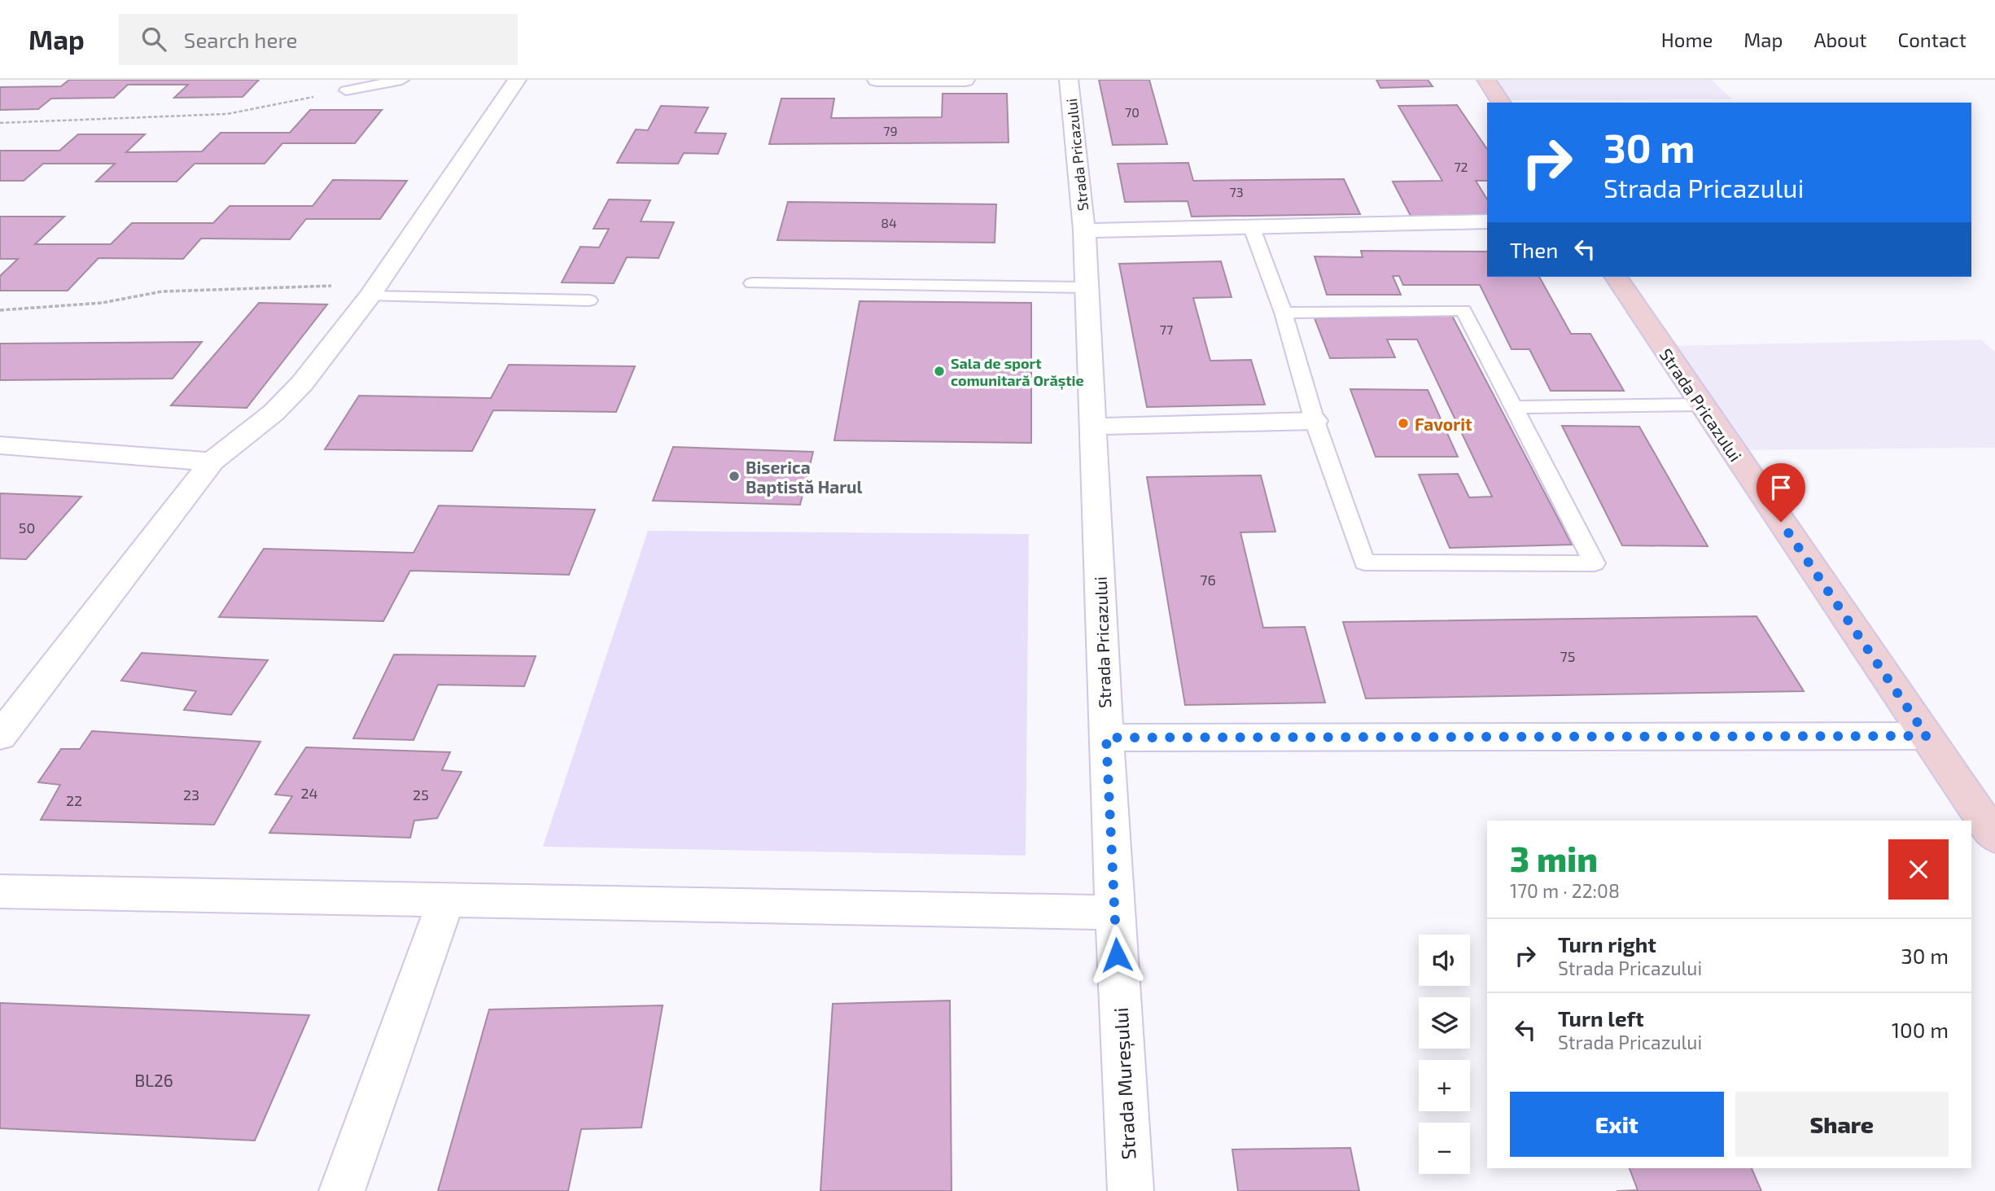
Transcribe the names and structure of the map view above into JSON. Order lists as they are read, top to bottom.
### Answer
{
  "streets": {
    "street": ["Strada Pricazului", "Strada Mureșului"]
  },
  "crossings": [
    ["Strada Pricazului", "Strada Mureșului"]
  ],
  "places": ["Sala de sport comunitară Orăștie", "Favorit", "Biserica Baptistă Harul"],
  "house_numbers": [
    "70",
    "79",
    "72",
    "73",
    "84",
    "77",
    "50",
    "76",
    "75",
    "24",
    "23",
    "25",
    "22",
    "BL26"
  ],
  "page": {
    "header": "Map",
    "search": "Search here",
    "nav": [
      "Home",
      "Map",
      "About",
      "Contact"
    ],
    "turn": ["30 m", "Strada Pricazului"],
    "then": "Then",
    "heading": ["3 min", "170 m · 22:08"],
    "list": [
      {
        "name": "Turn right",
        "note": "Strada Pricazului",
        "value": "30 m"
      },
      {
        "name": "Turn left",
        "note": "Strada Pricazului",
        "value": "100 m"
      }
    ],
    "map_buttons": ["+", "−"],
    "buttons": ["Exit", "Share"]
  }
}
